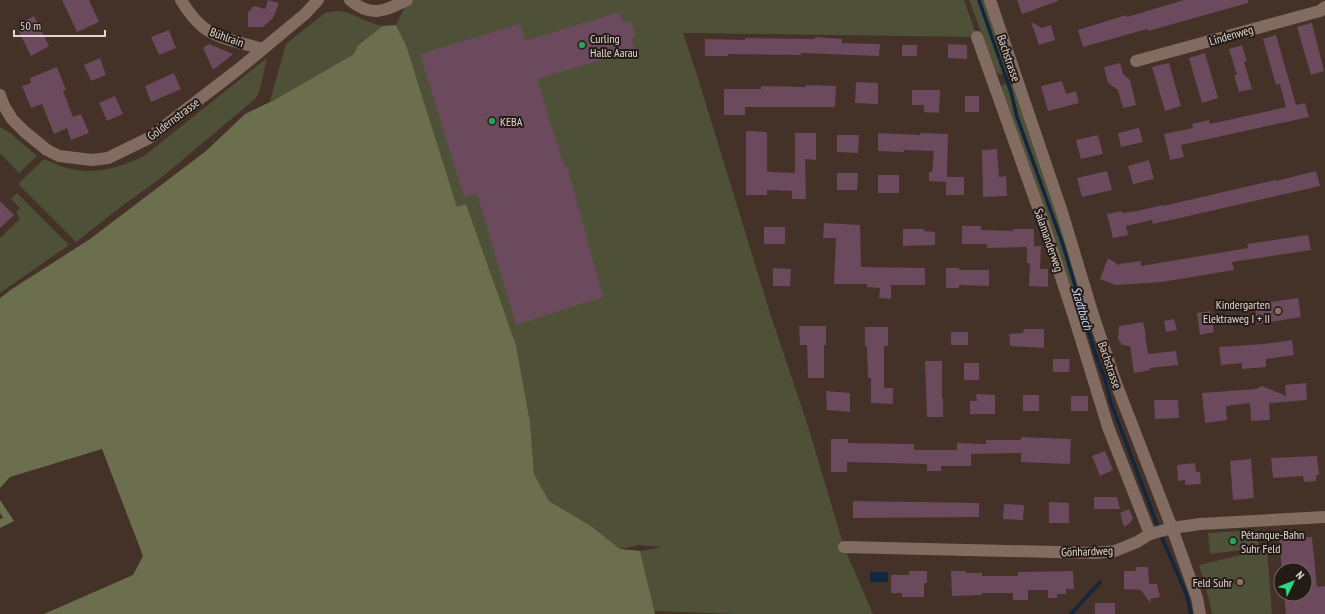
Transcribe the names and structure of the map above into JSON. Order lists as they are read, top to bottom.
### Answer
{
  "streets": {
    "street": [
      "Lindenweg",
      "Bühlrain",
      "Bachstrasse",
      "Goldernstrasse",
      "Salamanderweg",
      "Gönhardweg"
    ]
  },
  "crossings": [
    ["Bühlrain", "Goldernstrasse"],
    ["Bachstrasse", "Gönhardweg"],
    ["Salamanderweg", "Gönhardweg"]
  ],
  "water": ["Stadtbach"],
  "places": [
    "Curling Halle Aarau",
    "KEBA",
    "Kindergarten Elektraweg I + II",
    "Pétanque-Bahn Suhr Feld",
    "Feld Suhr"
  ],
  "scale_bar": "50 m",
  "north": "top right"
}
